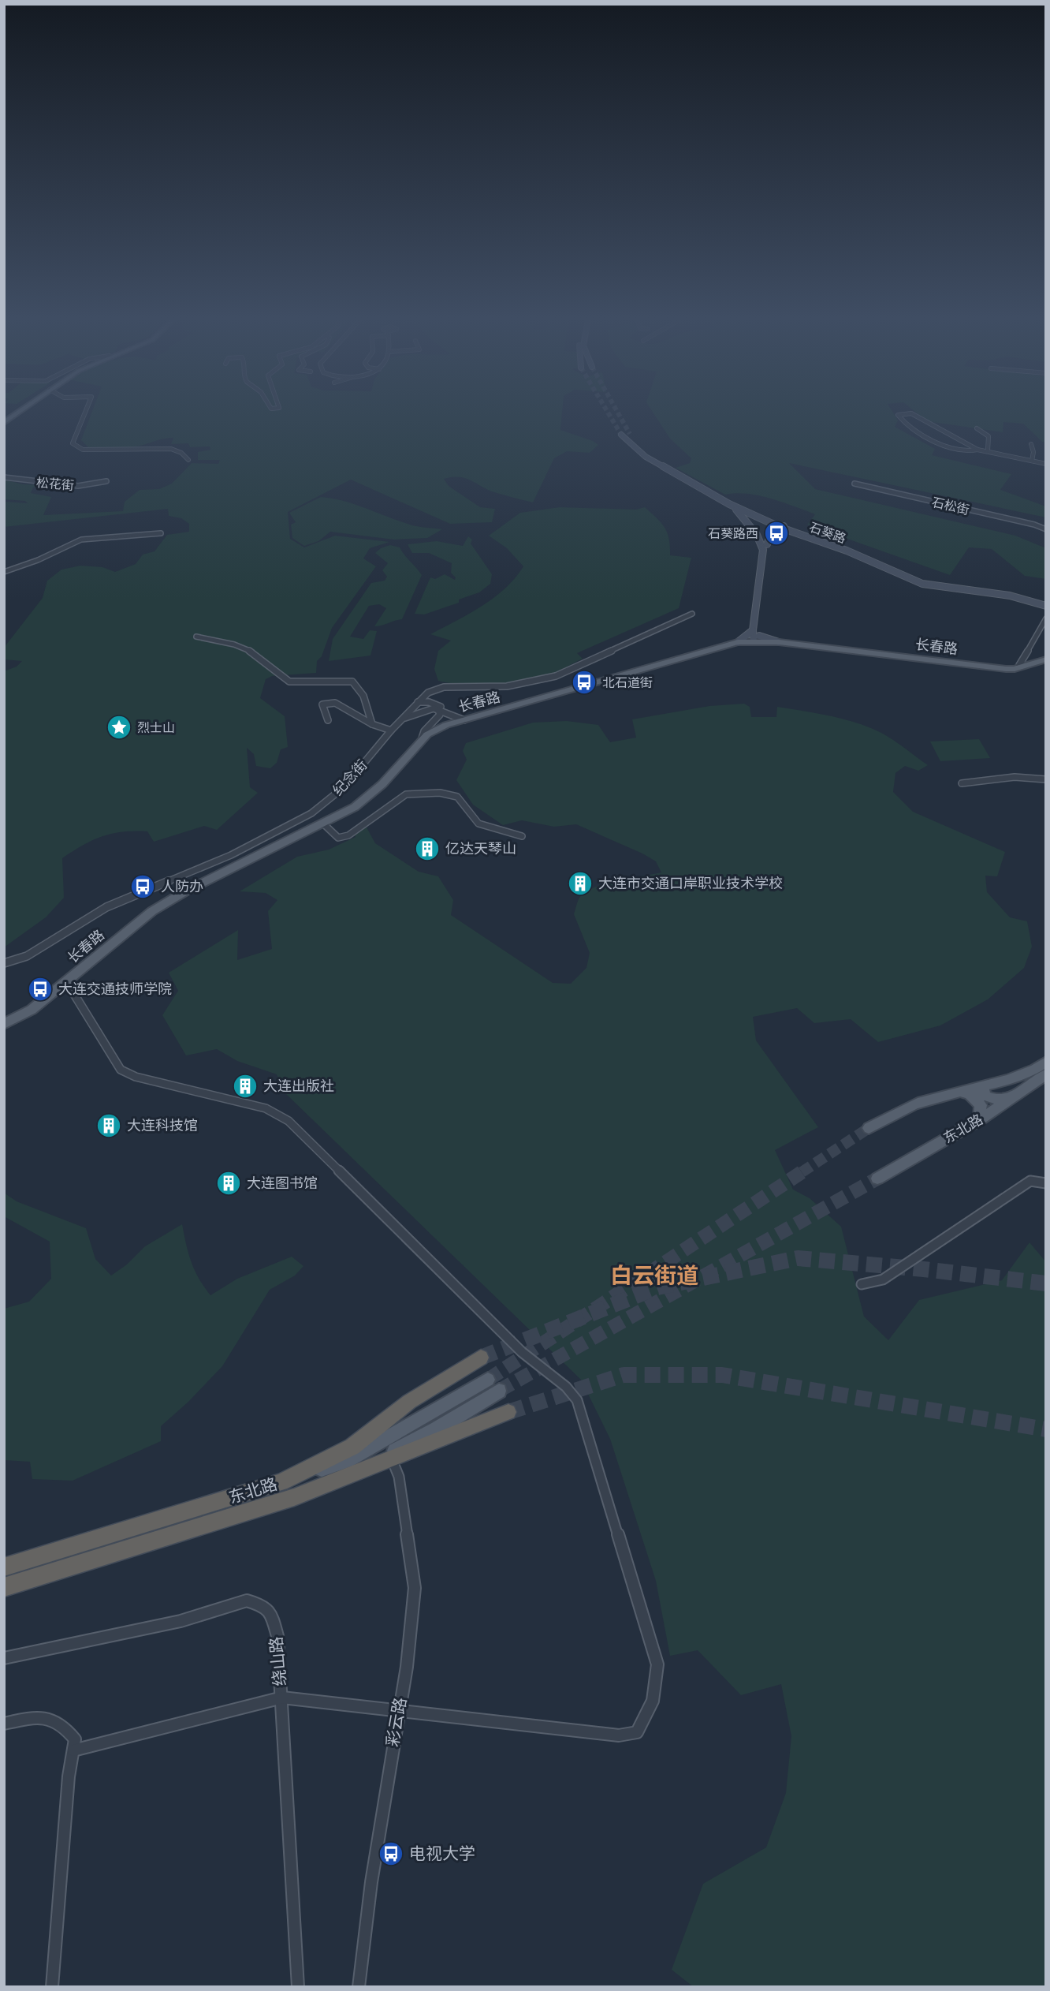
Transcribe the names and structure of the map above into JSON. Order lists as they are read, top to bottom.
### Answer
{
  "streets": {
    "highway": ["东北路"],
    "main road": ["石葵路", "长春路"],
    "street": [
      "松花街",
      "石松街",
      "纪念街",
      "绕山路",
      "彩云路"
    ]
  },
  "crossings": [
    ["东北路", "彩云路"]
  ],
  "districts": ["白云街道"],
  "places": {
    "bus stop": [
      "石葵路西",
      "北石道街",
      "人防办",
      "大连交通技师学院",
      "电视大学"
    ],
    "place": ["烈士山"],
    "building": [
      "亿达天琴山",
      "大连市交通口岸职业技术学校",
      "大连出版社",
      "大连科技馆",
      "大连图书馆"
    ]
  }
}
